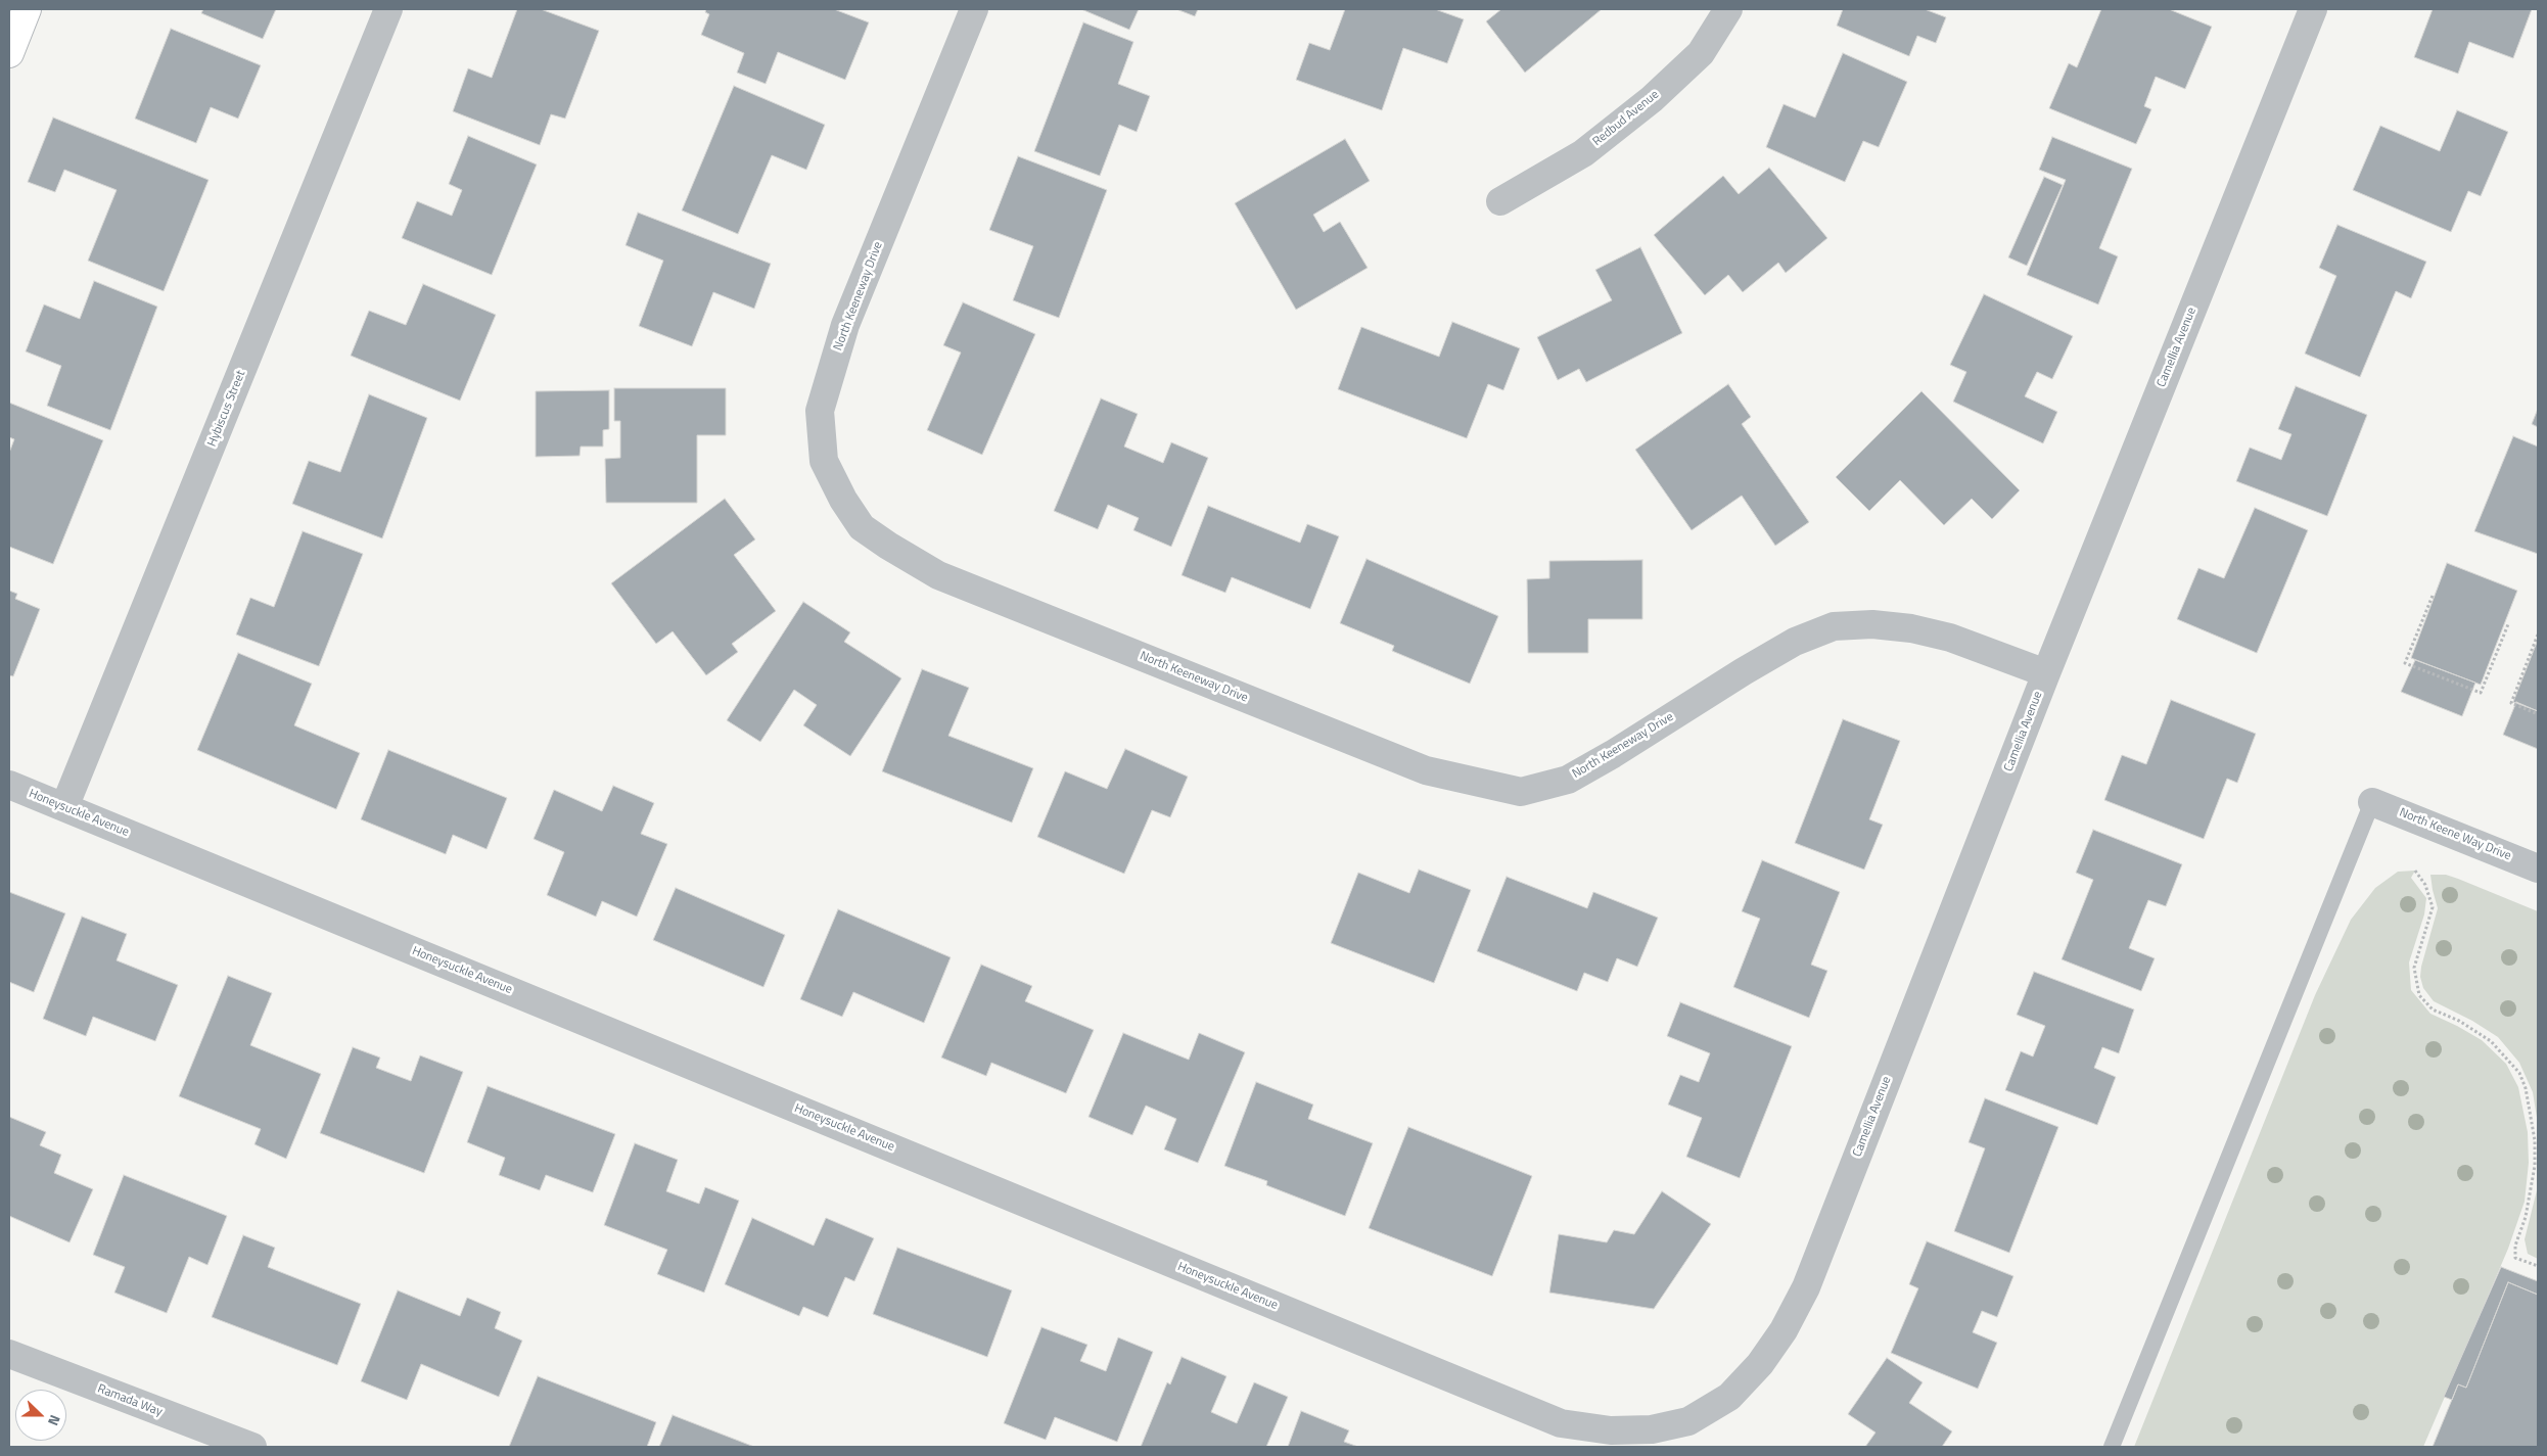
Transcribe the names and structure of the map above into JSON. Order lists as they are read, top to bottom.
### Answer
{
  "streets": {
    "street": [
      "Redbud Avenue",
      "North Keeneway Drive",
      "Camellia Avenue",
      "Hybiscus Street",
      "Honeysuckle Avenue",
      "North Keene Way Drive",
      "Ramada Way"
    ]
  },
  "crossings": [
    ["North Keeneway Drive", "Camellia Avenue"],
    ["Camellia Avenue", "Honeysuckle Avenue"],
    ["Hybiscus Street", "Honeysuckle Avenue"]
  ],
  "north": "right"
}
